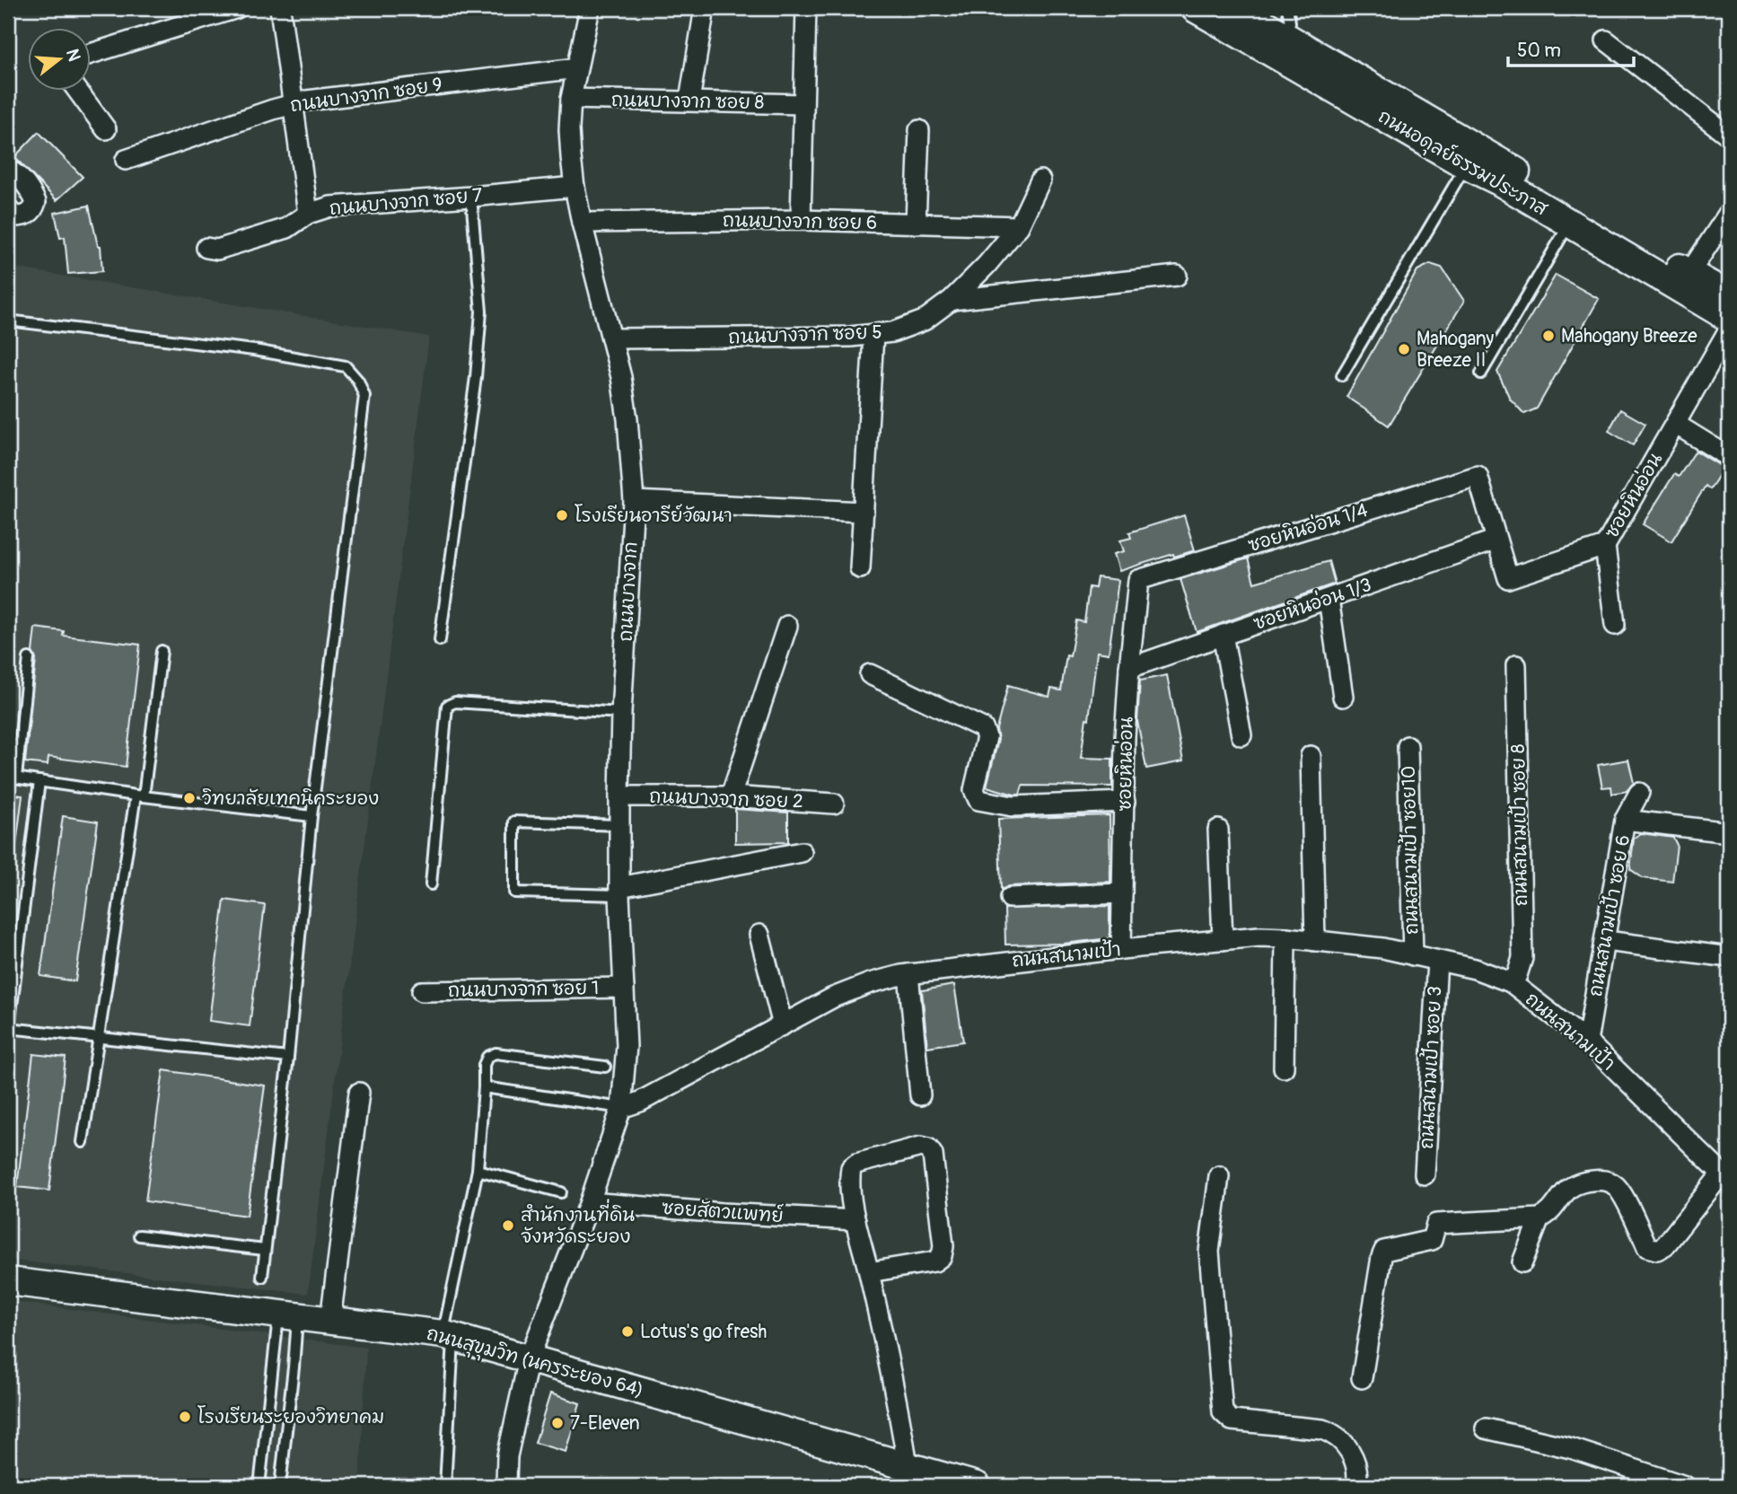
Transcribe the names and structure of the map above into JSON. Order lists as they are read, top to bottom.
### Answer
{
  "streets": {
    "street": [
      "ถนนบางจาก ซอย 9",
      "ถนนบางจาก ซอย 8",
      "ถนนอดุลย์ธรรมประภาส",
      "ถนนบางจาก ซอย 7",
      "ถนนบางจาก ซอย 6",
      "ถนนบางจาก ซอย 5",
      "ซอยหินอ่อน",
      "ซอยหินอ่อน 1/4",
      "ถนนบางจาก",
      "ซอยหินอ่อน 1/3",
      "ถนนบางจาก ซอย 2",
      "ถนนสนามเป้า ซอย 8",
      "ถนนสนามเป้า ซอย10",
      "ถนนสนามเป้า ซอย 6",
      "ถนนสนามเป้า",
      "ถนนบางจาก ซอย 1",
      "ถนนสนามเป้า ซอย 3",
      "ซอยสัตวแพทย์",
      "ถนนสุขุมวิท (นครระยอง 64)"
    ]
  },
  "crossings": [
    ["ถนนบางจาก ซอย 9", "ถนนบางจาก"],
    ["ถนนบางจาก ซอย 8", "ถนนบางจาก"],
    ["ถนนบางจาก ซอย 7", "ถนนบางจาก"],
    ["ถนนบางจาก ซอย 6", "ถนนบางจาก ซอย 5"],
    ["ถนนบางจาก ซอย 6", "ถนนบางจาก"],
    ["ถนนบางจาก ซอย 5", "ถนนบางจาก"],
    ["ซอยหินอ่อน", "ซอยหินอ่อน 1/4"],
    ["ซอยหินอ่อน", "ซอยหินอ่อน 1/3"],
    ["ซอยหินอ่อน", "ถนนสนามเป้า"],
    ["ถนนบางจาก", "ถนนบางจาก ซอย 2"],
    ["ถนนบางจาก", "ถนนสนามเป้า"],
    ["ถนนบางจาก", "ถนนบางจาก ซอย 1"],
    ["ถนนสนามเป้า ซอย 8", "ถนนสนามเป้า"],
    ["ถนนสนามเป้า ซอย10", "ถนนสนามเป้า"],
    ["ถนนสนามเป้า ซอย 6", "ถนนสนามเป้า"],
    ["ถนนสนามเป้า", "ถนนสนามเป้า ซอย 3"]
  ],
  "places": [
    "Mahogany Breeze",
    "Mahogany Breeze II",
    "โรงเรียนอารีย์วัฒนา",
    "วิทยาลัยเทคนิคระยอง",
    "สำนักงานที่ดิน จังหวัดระยอง",
    "Lotus's go fresh",
    "โรงเรียนระยองวิทยาคม",
    "7-Eleven"
  ],
  "scale_bar": "50 m",
  "north": "right"
}
